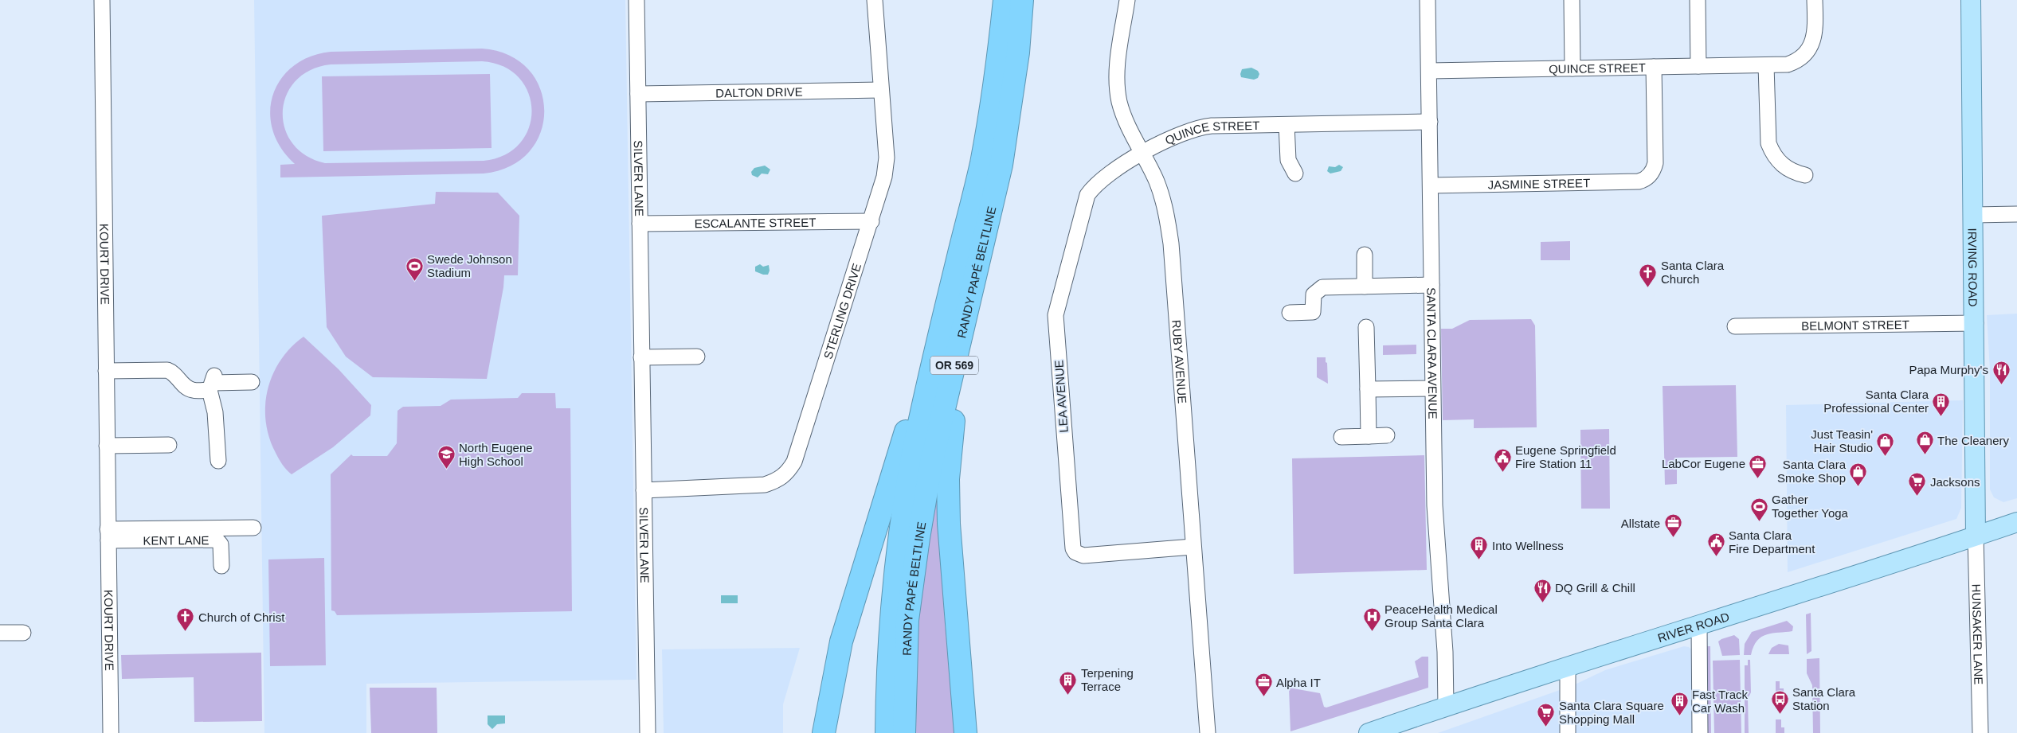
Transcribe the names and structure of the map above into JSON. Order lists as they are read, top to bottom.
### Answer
{
  "streets": {
    "highway": ["RANDY PAPÉ BELTLINE", "OR 569"],
    "main road": ["IRVING ROAD", "RIVER ROAD"],
    "street": [
      "QUINCE STREET",
      "DALTON DRIVE",
      "SILVER LANE",
      "JASMINE STREET",
      "ESCALANTE STREET",
      "KOURT DRIVE",
      "STERLING DRIVE",
      "BELMONT STREET",
      "SANTA CLARA AVENUE",
      "RUBY AVENUE",
      "LEA AVENUE",
      "KENT LANE",
      "HUNSAKER LANE"
    ]
  },
  "crossings": [
    ["QUINCE STREET", "JASMINE STREET"],
    ["QUINCE STREET", "SANTA CLARA AVENUE"],
    ["QUINCE STREET", "RUBY AVENUE"],
    ["QUINCE STREET", "LEA AVENUE"],
    ["DALTON DRIVE", "SILVER LANE"],
    ["DALTON DRIVE", "STERLING DRIVE"],
    ["SILVER LANE", "ESCALANTE STREET"],
    ["SILVER LANE", "STERLING DRIVE"],
    ["JASMINE STREET", "SANTA CLARA AVENUE"],
    ["ESCALANTE STREET", "STERLING DRIVE"],
    ["KOURT DRIVE", "KENT LANE"],
    ["IRVING ROAD", "BELMONT STREET"],
    ["IRVING ROAD", "RIVER ROAD"],
    ["IRVING ROAD", "HUNSAKER LANE"],
    ["SANTA CLARA AVENUE", "RIVER ROAD"],
    ["RUBY AVENUE", "LEA AVENUE"],
    ["RIVER ROAD", "HUNSAKER LANE"]
  ],
  "places": {
    "sports": ["Swede Johnson Stadium", "Gather Together Yoga"],
    "church": ["Santa Clara Church", "Church of Christ"],
    "restaurant": ["Papa Murphy's", "DQ Grill & Chill"],
    "building": [
      "Santa Clara Professional Center",
      "Into Wellness",
      "Terpening Terrace",
      "Fast Track Car Wash"
    ],
    "shop": ["The Cleanery", "Just Teasin' Hair Studio", "Santa Clara Smoke Shop"],
    "school or university": ["North Eugene High School"],
    "public building": ["Eugene Springfield Fire Station 11", "Santa Clara Fire Department"],
    "office": ["LabCor Eugene", "Allstate", "Alpha IT"],
    "supermarket": ["Jacksons", "Santa Clara Square Shopping Mall"],
    "hospital": ["PeaceHealth Medical Group Santa Clara"],
    "bus stop": ["Santa Clara Station"]
  }
}
